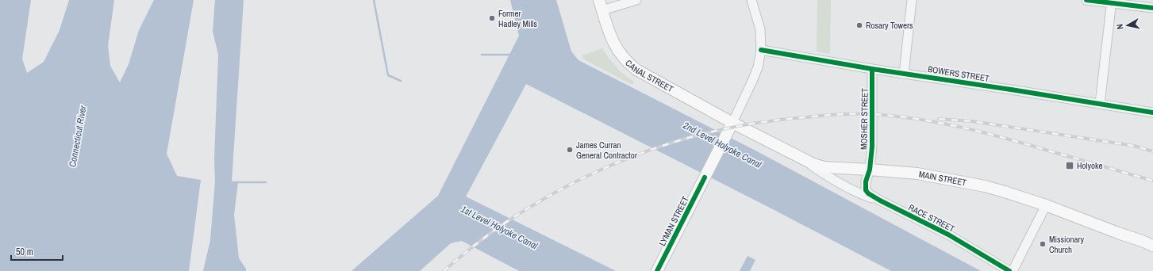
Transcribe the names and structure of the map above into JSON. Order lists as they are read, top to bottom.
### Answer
{
  "streets": {
    "main road": ["CANAL STREET", "MAIN STREET", "LYMAN STREET"],
    "street": ["BOWERS STREET", "MOSHER STREET", "RACE STREET"]
  },
  "crossings": [
    ["BOWERS STREET", "MOSHER STREET"],
    ["BOWERS STREET", "LYMAN STREET"],
    ["CANAL STREET", "MAIN STREET"],
    ["CANAL STREET", "LYMAN STREET"],
    ["MOSHER STREET", "MAIN STREET"],
    ["MOSHER STREET", "RACE STREET"],
    ["MAIN STREET", "RACE STREET"],
    ["MAIN STREET", "LYMAN STREET"]
  ],
  "water": ["Connecticut River", "2nd Level Holyoke Canal", "1st Level Holyoke Canal"],
  "places": {
    "other": [
      "Former Hadley Mills",
      "Rosary Towers",
      "James Curran General Contractor",
      "Missionary Church"
    ],
    "transit": ["Holyoke"]
  },
  "scale_bar": "50 m",
  "north": "left"
}
